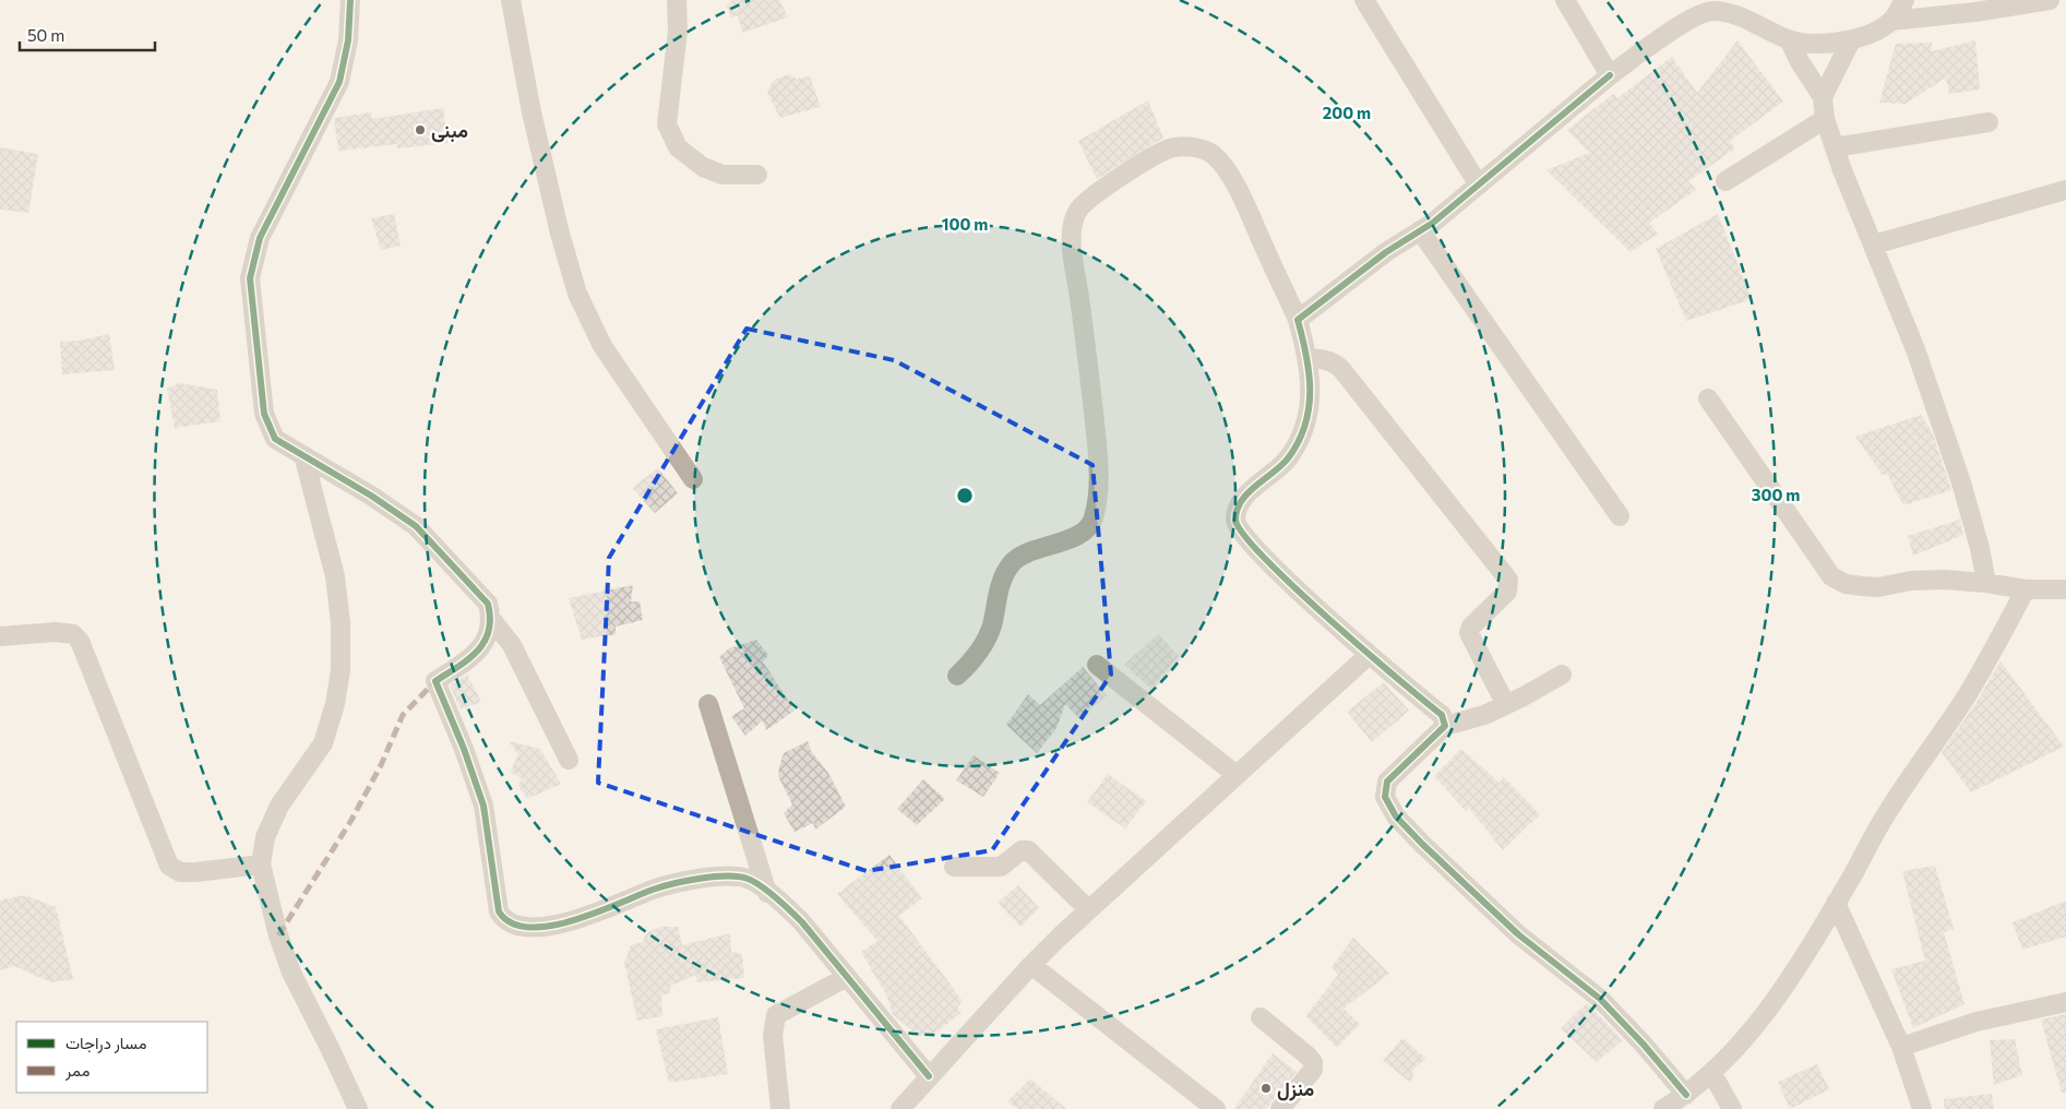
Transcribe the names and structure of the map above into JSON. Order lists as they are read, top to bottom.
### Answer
{
  "places": ["مبنى", "منزل"],
  "legend": ["مسار دراجات", "ممر"],
  "scale_bar": "50 m",
  "rings": ["200 m", "100 m", "300 m"]
}
